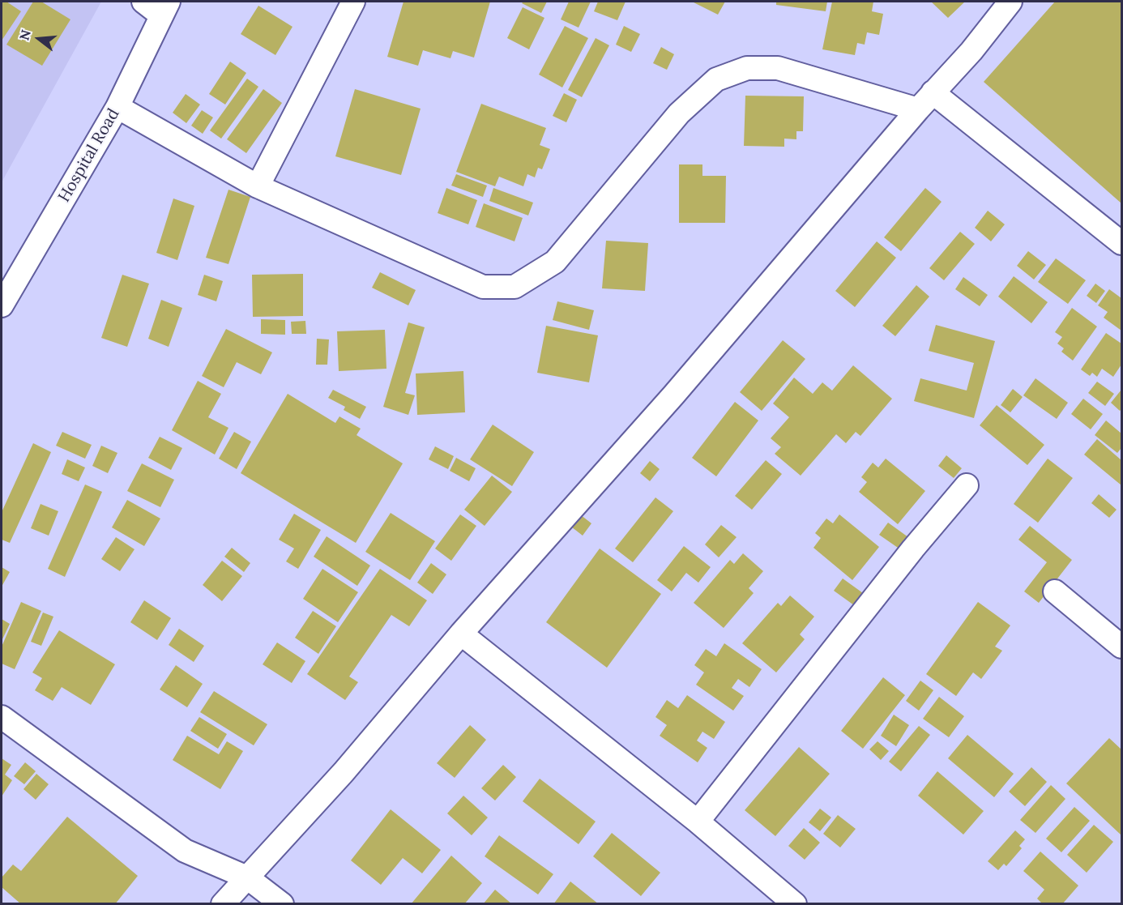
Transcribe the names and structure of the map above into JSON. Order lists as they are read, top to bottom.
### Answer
{
  "streets": {
    "street": ["Hospital Road"]
  },
  "north": "left"
}
